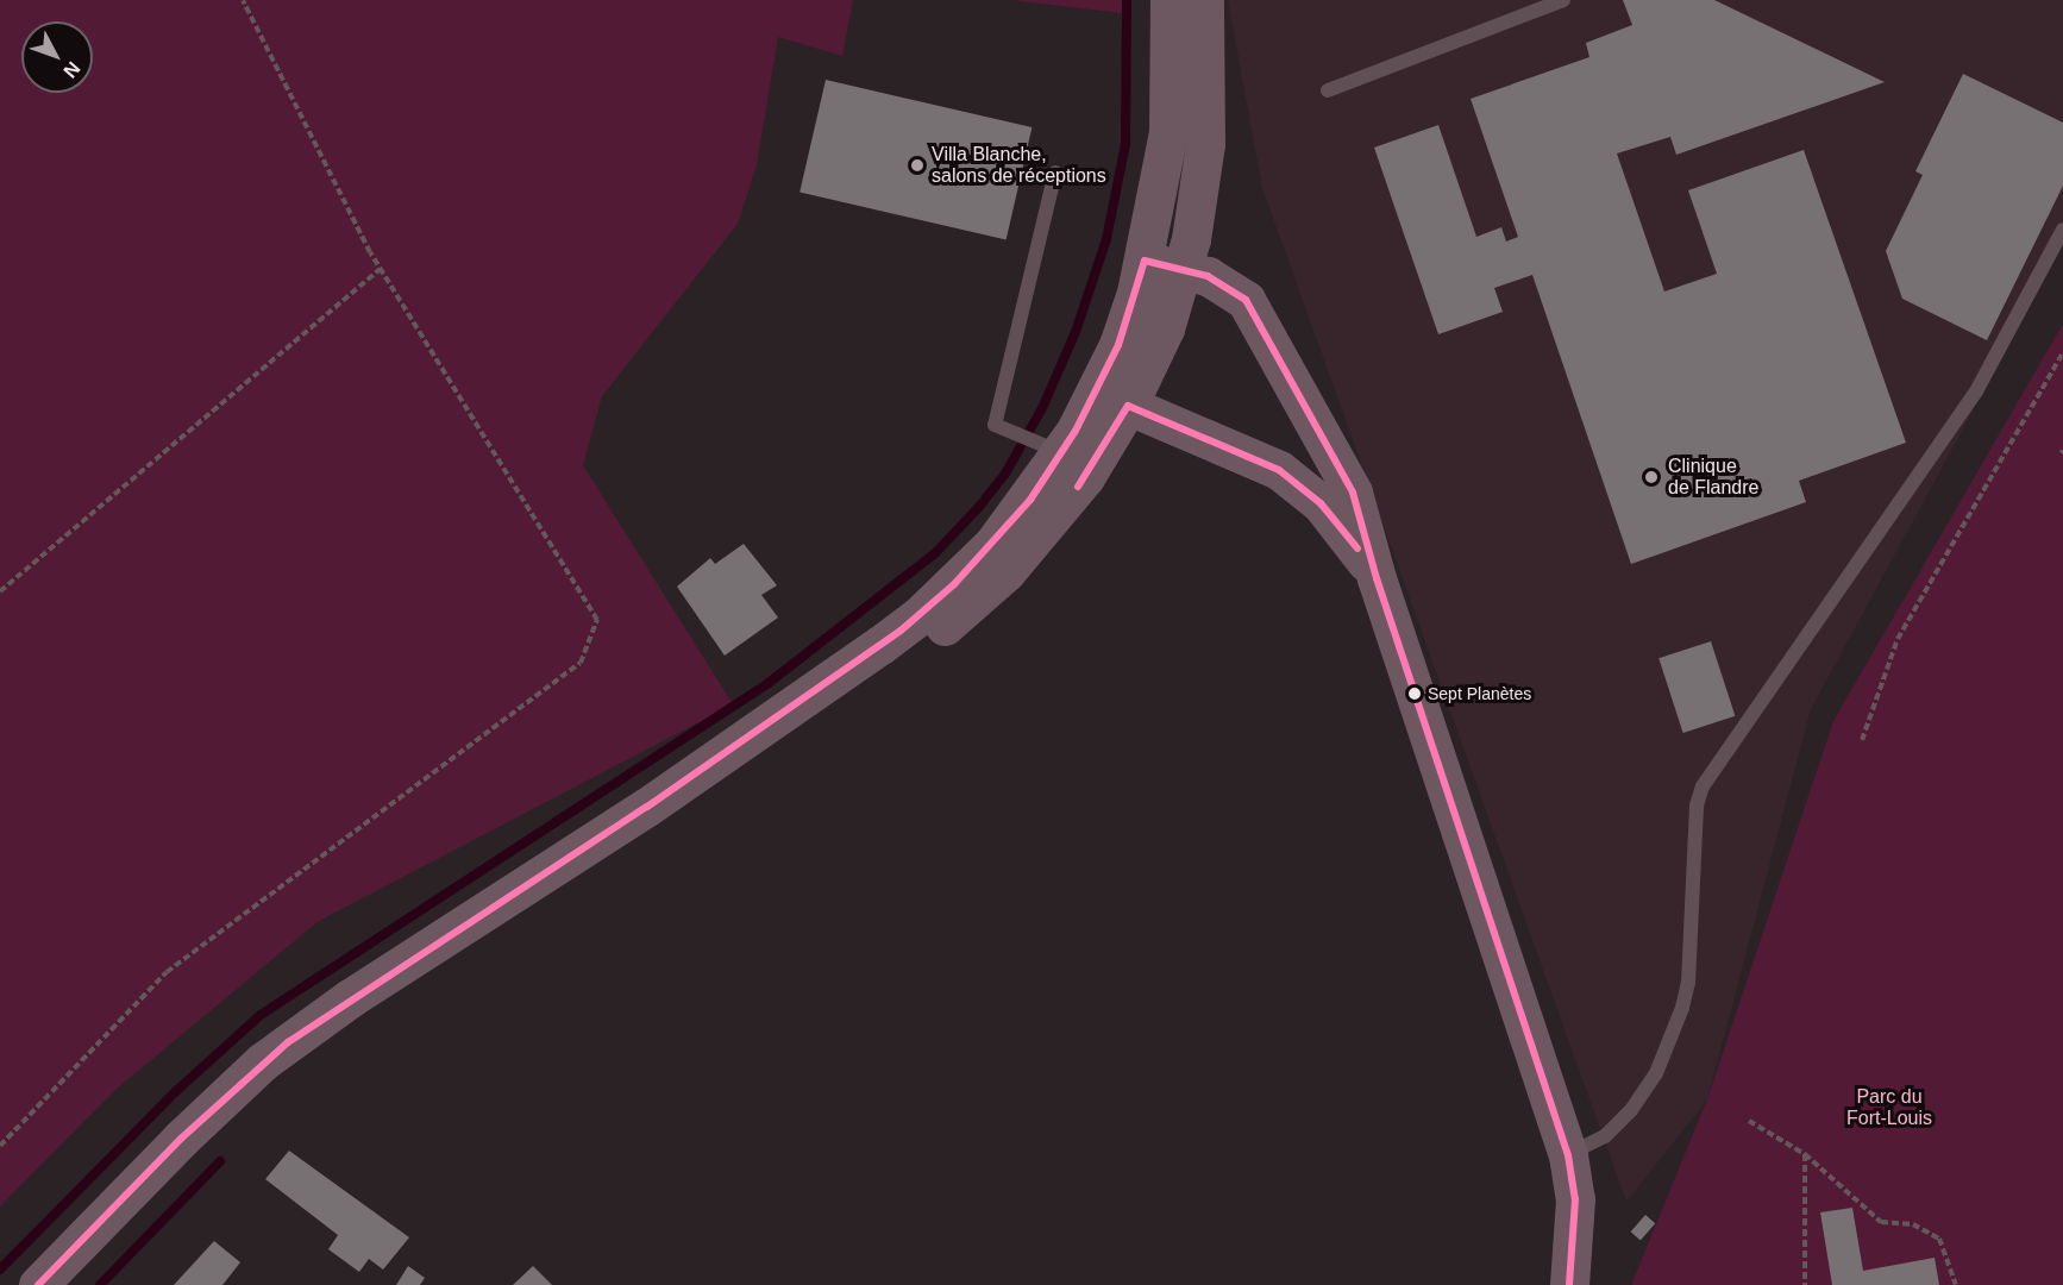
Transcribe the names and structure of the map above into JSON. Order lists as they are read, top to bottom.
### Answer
{
  "parks": ["Parc du Fort-Louis"],
  "places": ["Villa Blanche, salons de réceptions", "Clinique de Flandre", "Sept Planètes"],
  "north": "bottom right"
}
